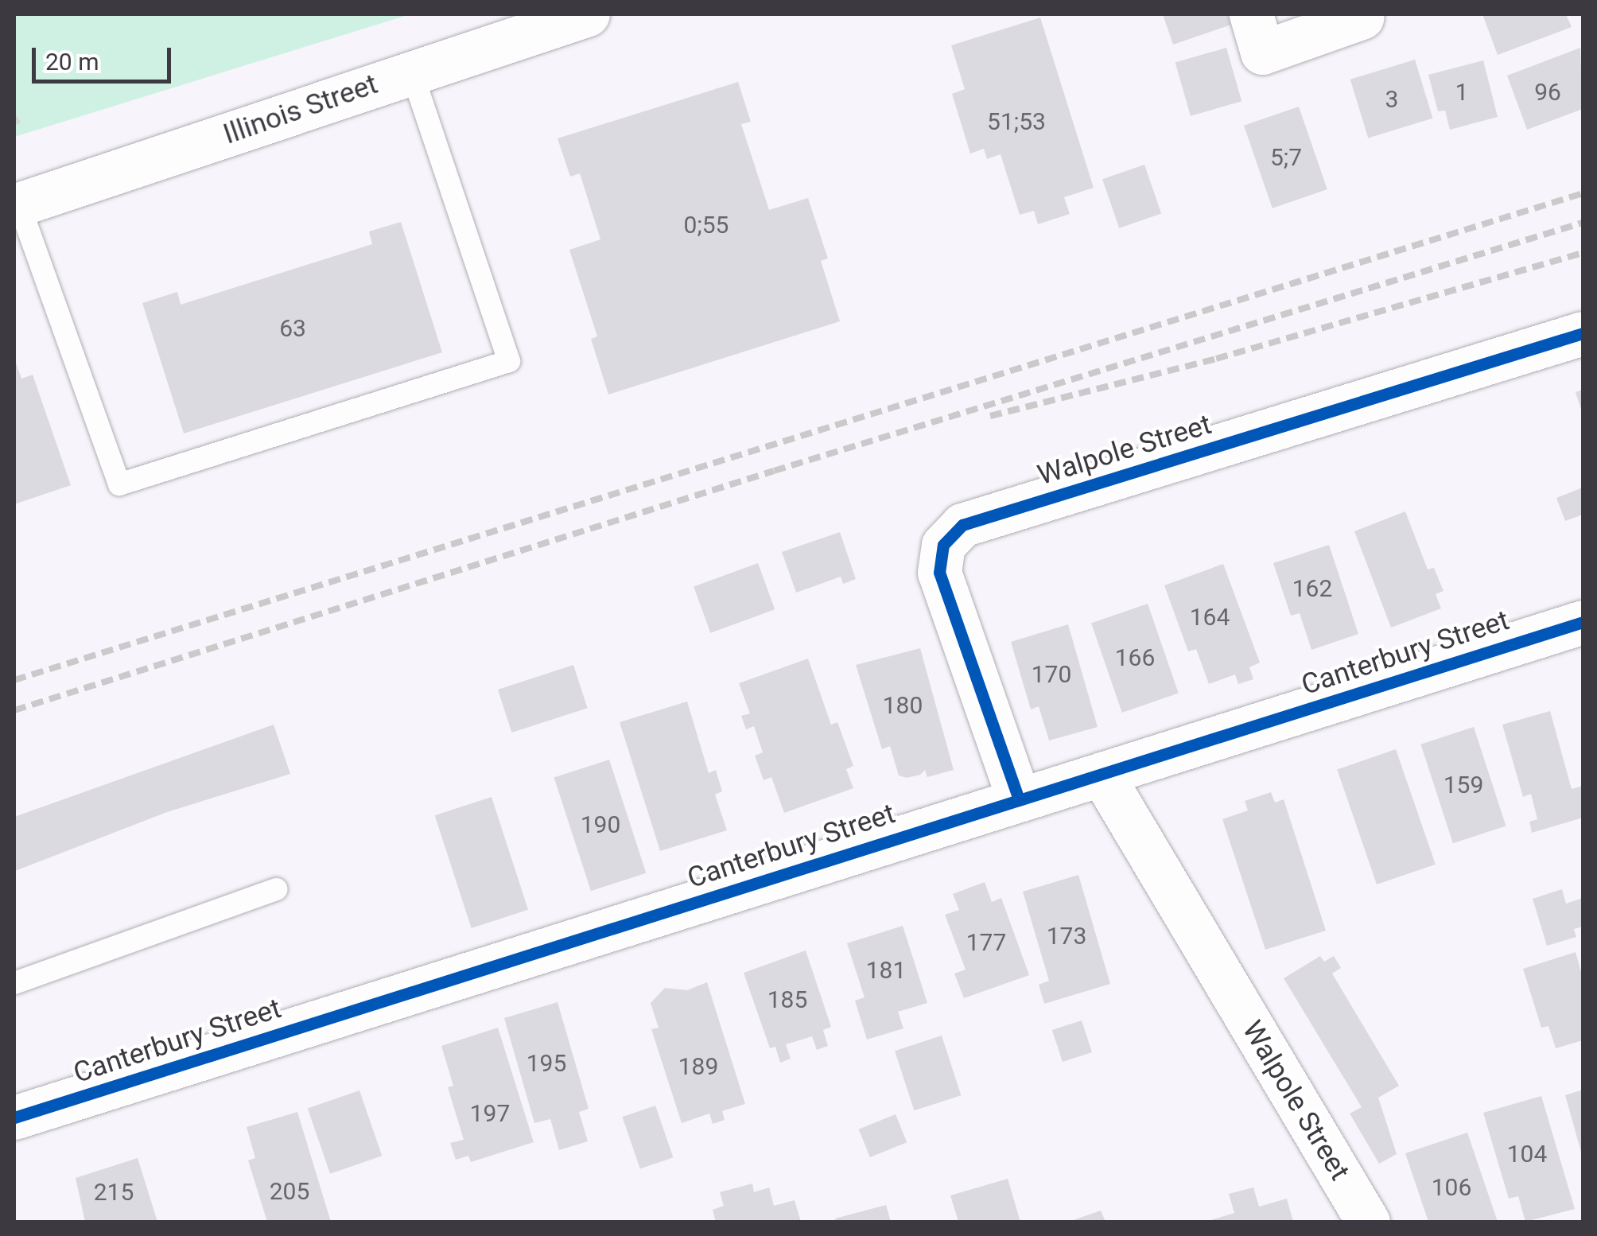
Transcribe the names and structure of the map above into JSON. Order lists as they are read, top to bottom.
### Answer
{
  "streets": {
    "street": ["Illinois Street", "Walpole Street", "Canterbury Street"]
  },
  "crossings": [
    ["Walpole Street", "Canterbury Street"]
  ],
  "house_numbers": [
    "1",
    "96",
    "3",
    "51;53",
    "5;7",
    "0;55",
    "63",
    "162",
    "164",
    "166",
    "170",
    "180",
    "159",
    "190",
    "173",
    "177",
    "181",
    "185",
    "195",
    "189",
    "197",
    "104",
    "106",
    "205",
    "215"
  ],
  "scale_bar": "20 m"
}
